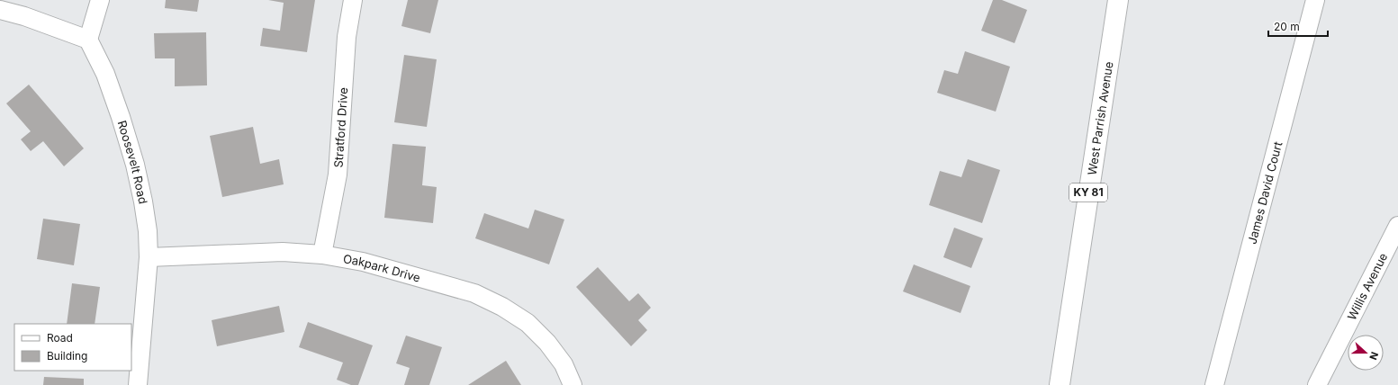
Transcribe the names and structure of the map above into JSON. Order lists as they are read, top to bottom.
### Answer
{
  "streets": {
    "main road": ["West Parrish Avenue", "KY 81"],
    "street": [
      "Stratford Drive",
      "Roosevelt Road",
      "James David Court",
      "Oakpark Drive",
      "Willis Avenue"
    ]
  },
  "crossings": [
    ["Stratford Drive", "Oakpark Drive"],
    ["Roosevelt Road", "Oakpark Drive"]
  ],
  "legend": ["Road", "Building"],
  "scale_bar": "20 m",
  "north": "right"
}
